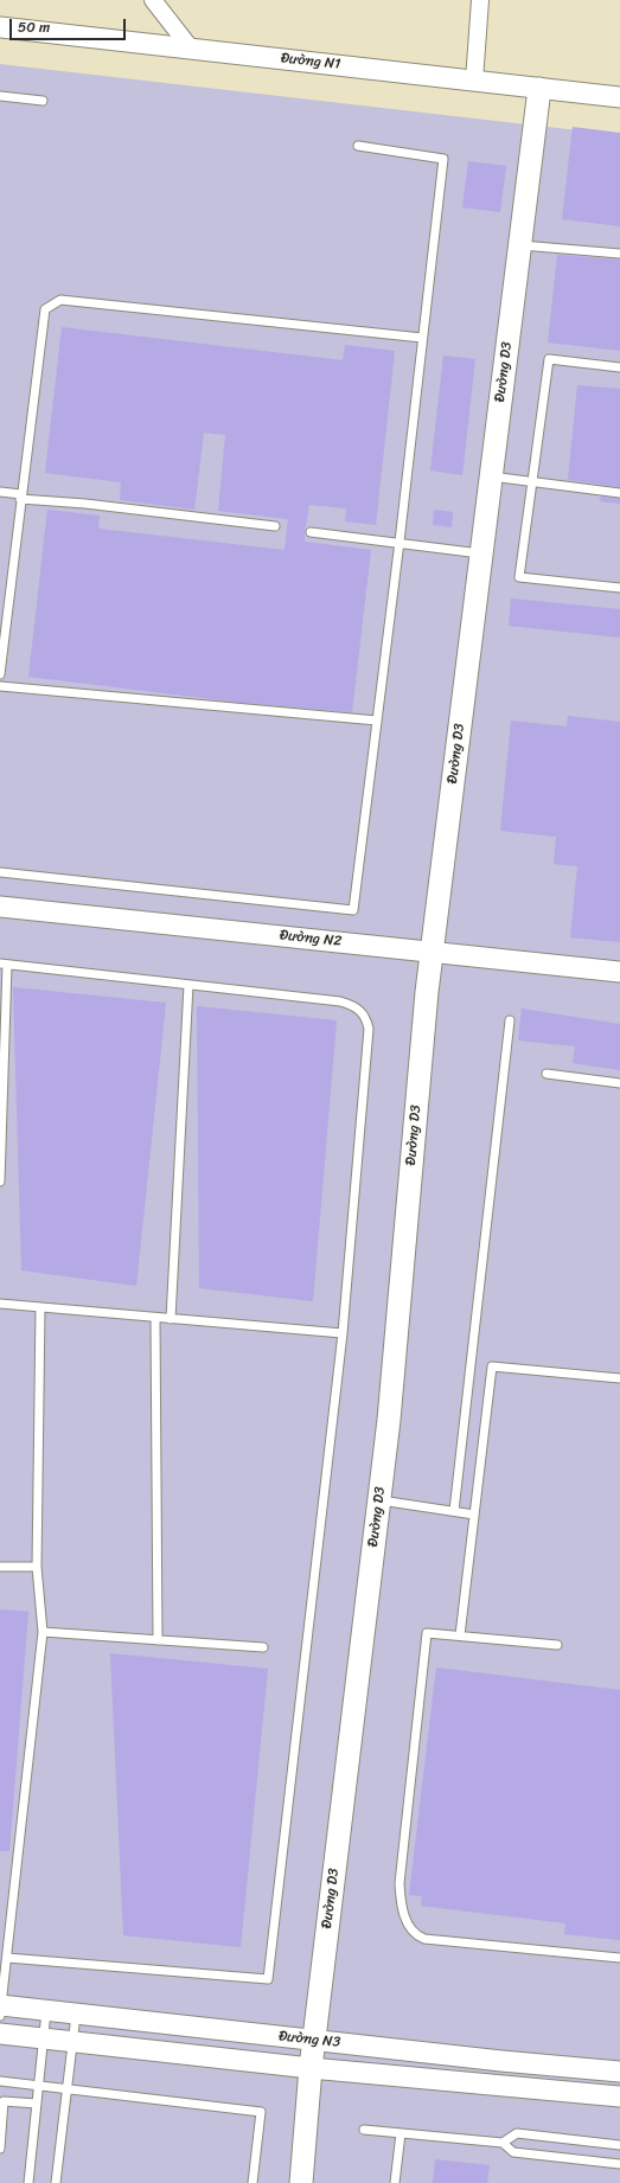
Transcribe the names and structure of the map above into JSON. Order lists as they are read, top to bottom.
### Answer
{
  "streets": {
    "main road": ["Đường D3"],
    "street": ["Đường N1", "Đường N2", "Đường N3"]
  },
  "crossings": [
    ["Đường N1", "Đường D3"],
    ["Đường D3", "Đường N2"],
    ["Đường D3", "Đường N3"]
  ],
  "scale_bar": "50 m"
}
